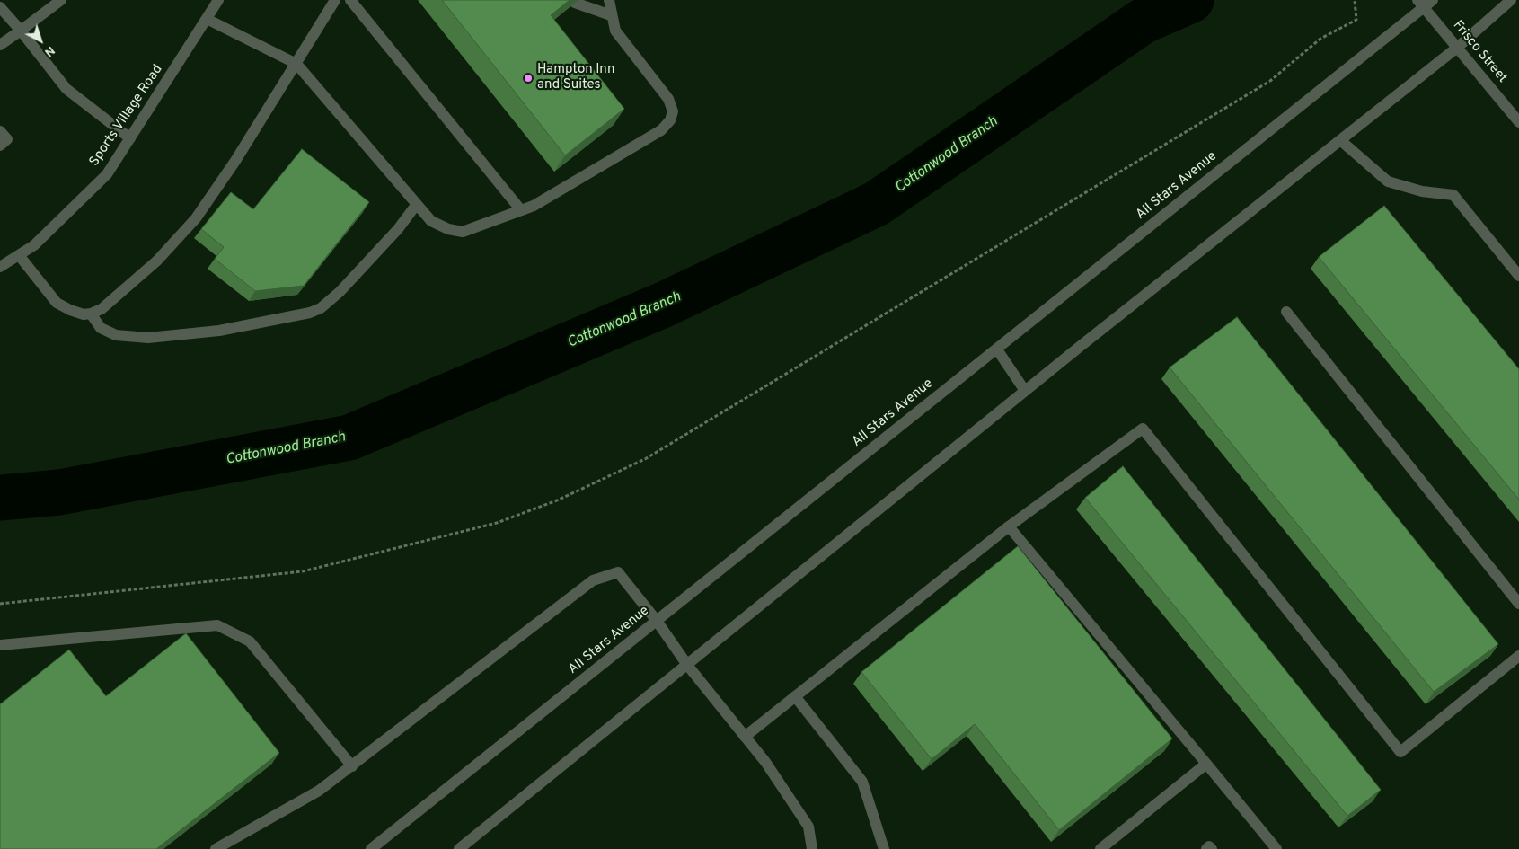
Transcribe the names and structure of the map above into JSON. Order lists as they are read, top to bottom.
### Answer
{
  "streets": {
    "street": ["Frisco Street", "Sports Village Road", "All Stars Avenue"]
  },
  "crossings": [
    ["Frisco Street", "All Stars Avenue"]
  ],
  "water": ["Cottonwood Branch"],
  "places": ["Hampton Inn and Suites"],
  "north": "bottom right"
}
